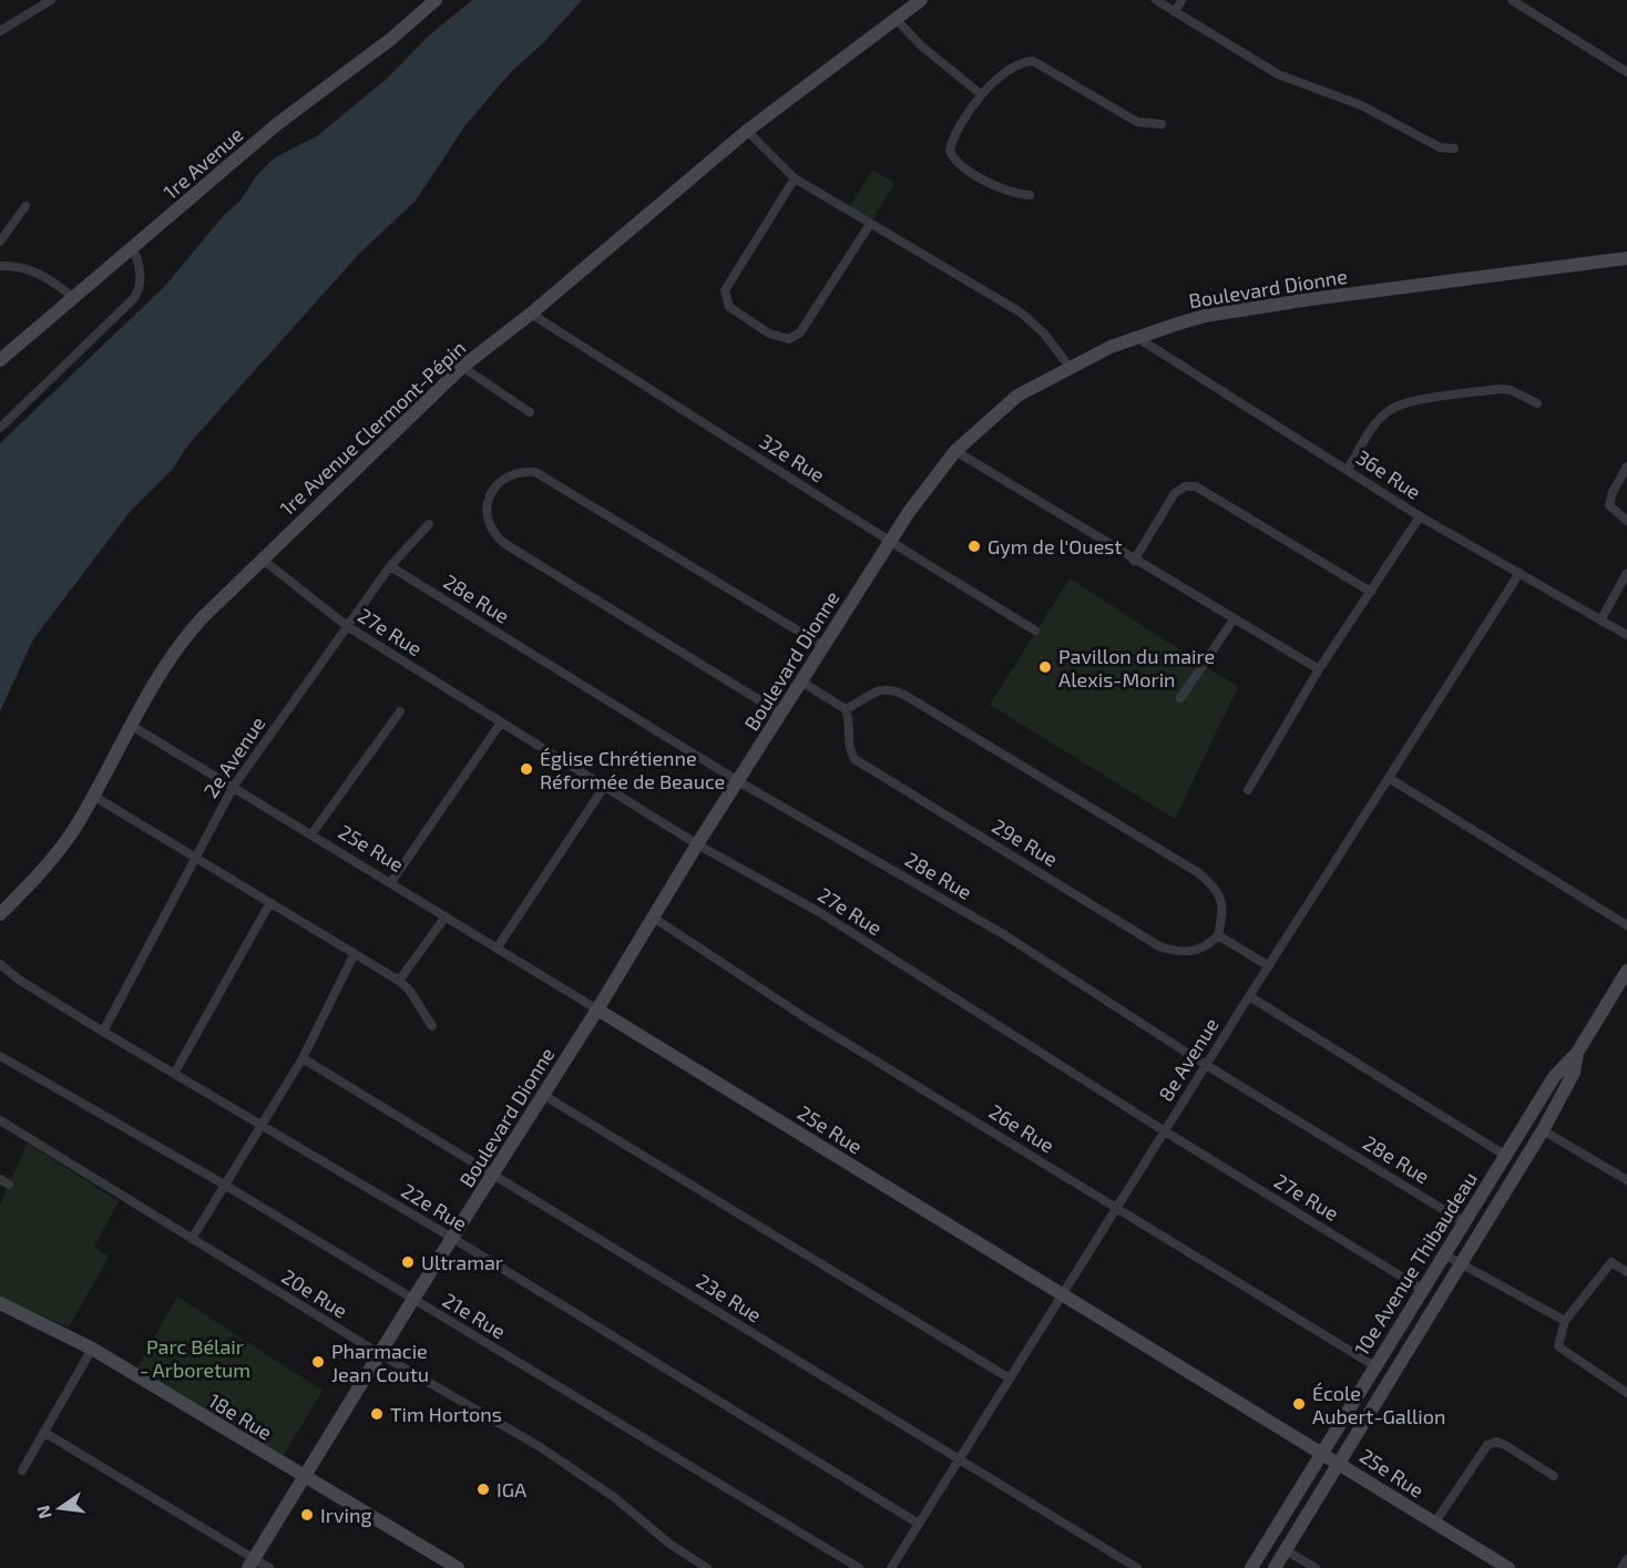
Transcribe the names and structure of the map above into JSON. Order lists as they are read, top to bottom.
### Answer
{
  "streets": {
    "street": [
      "1re Avenue",
      "Boulevard Dionne",
      "1re Avenue Clermont-Pépin",
      "32e Rue",
      "36e Rue",
      "28e Rue",
      "27e Rue",
      "2e Avenue",
      "29e Rue",
      "25e Rue",
      "8e Avenue",
      "26e Rue",
      "22e Rue",
      "10e Avenue Thibaudeau",
      "20e Rue",
      "23e Rue",
      "21e Rue",
      "18e Rue"
    ]
  },
  "crossings": [
    ["Boulevard Dionne", "32e Rue"],
    ["Boulevard Dionne", "36e Rue"],
    ["Boulevard Dionne", "28e Rue"],
    ["Boulevard Dionne", "27e Rue"],
    ["Boulevard Dionne", "25e Rue"],
    ["Boulevard Dionne", "26e Rue"],
    ["Boulevard Dionne", "22e Rue"],
    ["Boulevard Dionne", "20e Rue"],
    ["Boulevard Dionne", "23e Rue"],
    ["Boulevard Dionne", "21e Rue"],
    ["Boulevard Dionne", "18e Rue"],
    ["1re Avenue Clermont-Pépin", "32e Rue"],
    ["1re Avenue Clermont-Pépin", "27e Rue"],
    ["1re Avenue Clermont-Pépin", "25e Rue"],
    ["36e Rue", "8e Avenue"],
    ["28e Rue", "2e Avenue"],
    ["28e Rue", "8e Avenue"],
    ["28e Rue", "10e Avenue Thibaudeau"],
    ["27e Rue", "2e Avenue"],
    ["27e Rue", "8e Avenue"],
    ["27e Rue", "10e Avenue Thibaudeau"],
    ["2e Avenue", "25e Rue"],
    ["2e Avenue", "22e Rue"],
    ["25e Rue", "8e Avenue"],
    ["25e Rue", "10e Avenue Thibaudeau"],
    ["8e Avenue", "26e Rue"],
    ["8e Avenue", "22e Rue"],
    ["8e Avenue", "23e Rue"],
    ["26e Rue", "10e Avenue Thibaudeau"]
  ],
  "parks": ["Parc Bélair - Arboretum"],
  "places": [
    "Gym de l'Ouest",
    "Pavillon du maire Alexis-Morin",
    "Église Chrétienne Réformée de Beauce",
    "Ultramar",
    "Pharmacie Jean Coutu",
    "École Aubert-Gallion",
    "Tim Hortons",
    "IGA",
    "Irving"
  ],
  "north": "left"
}
